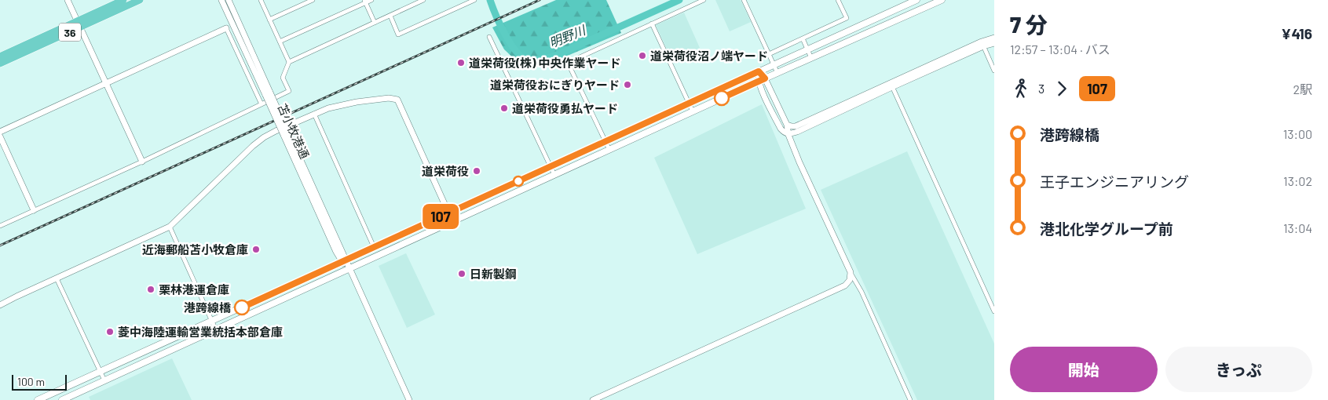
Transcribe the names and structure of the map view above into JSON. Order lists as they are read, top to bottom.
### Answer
{
  "streets": {
    "highway": ["36"],
    "street": ["苫小牧港通"]
  },
  "water": ["明野川"],
  "places": [
    "道栄荷役沼ノ端ヤード",
    "道栄荷役(株) 中央作業ヤード",
    "道栄荷役おにぎりヤード",
    "道栄荷役勇払ヤード",
    "道栄荷役",
    "近海郵船苫小牧倉庫",
    "日新製鋼",
    "栗林港運倉庫",
    "港跨線橋",
    "菱中海陸運輸営業統括本部倉庫"
  ],
  "lines": ["bus line 107"],
  "scale_bar": "100 m",
  "page": {
    "on_map": "107",
    "heading": ["7 分", "12:57 – 13:04 · バス", "¥416"],
    "legs": ["3", "107", "2駅"],
    "list": [
      {
        "name": "港跨線橋",
        "value": "13:00"
      },
      {
        "name": "王子エンジニアリング",
        "value": "13:02"
      },
      {
        "name": "港北化学グループ前",
        "value": "13:04"
      }
    ],
    "buttons": ["開始", "きっぷ"],
    "scale": "100 m"
  }
}
